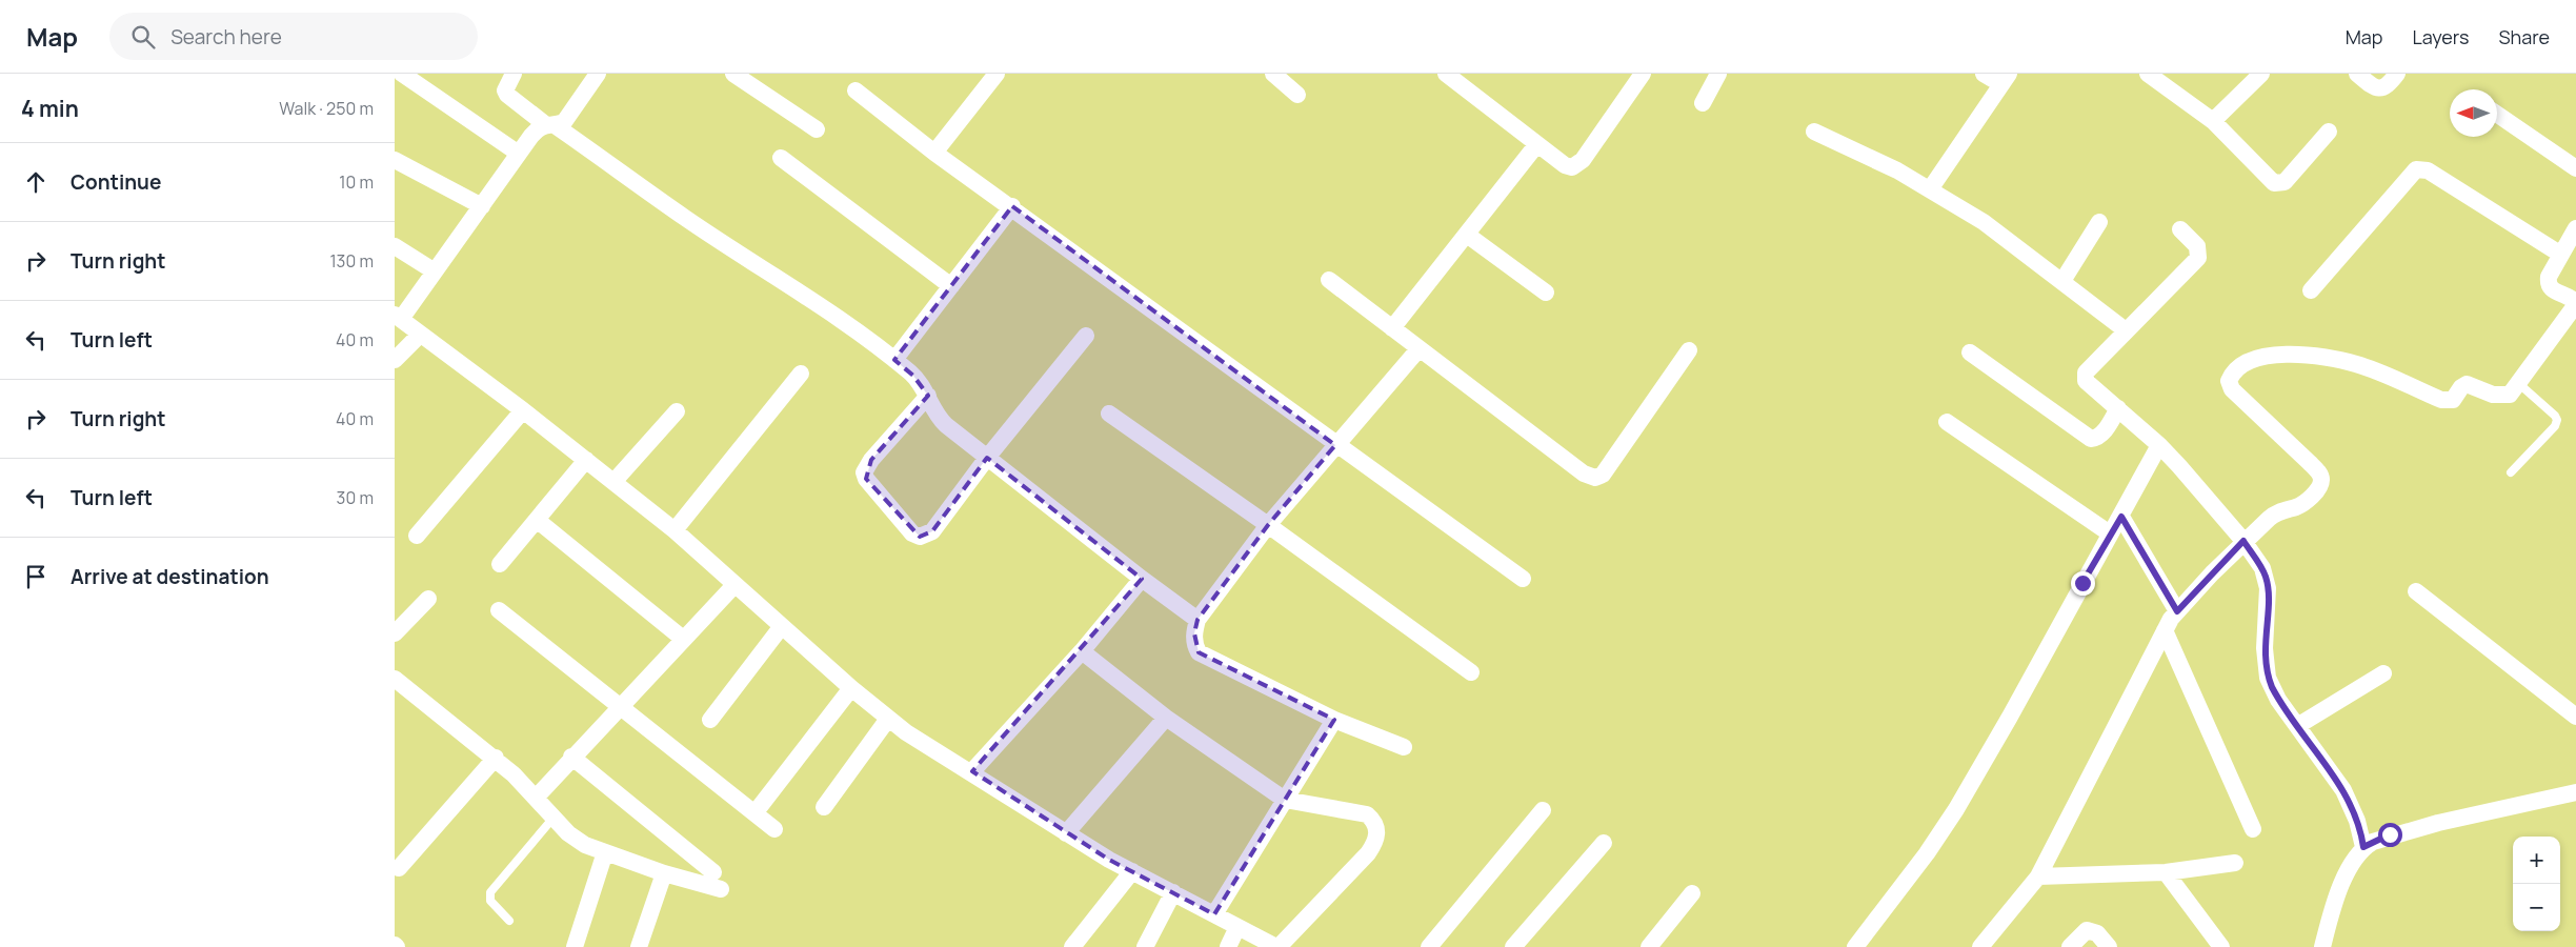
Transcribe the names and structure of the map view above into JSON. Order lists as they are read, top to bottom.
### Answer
{
  "north": "left",
  "page": {
    "header": "Map",
    "search": "Search here",
    "nav": ["Map", "Layers", "Share"],
    "heading": ["4 min", "Walk · 250 m"],
    "list": [
      ["Continue", "10 m"],
      ["Turn right", "130 m"],
      ["Turn left", "40 m"],
      ["Turn right", "40 m"],
      ["Turn left", "30 m"],
      "Arrive at destination"
    ],
    "map_buttons": ["+", "−"]
  }
}
